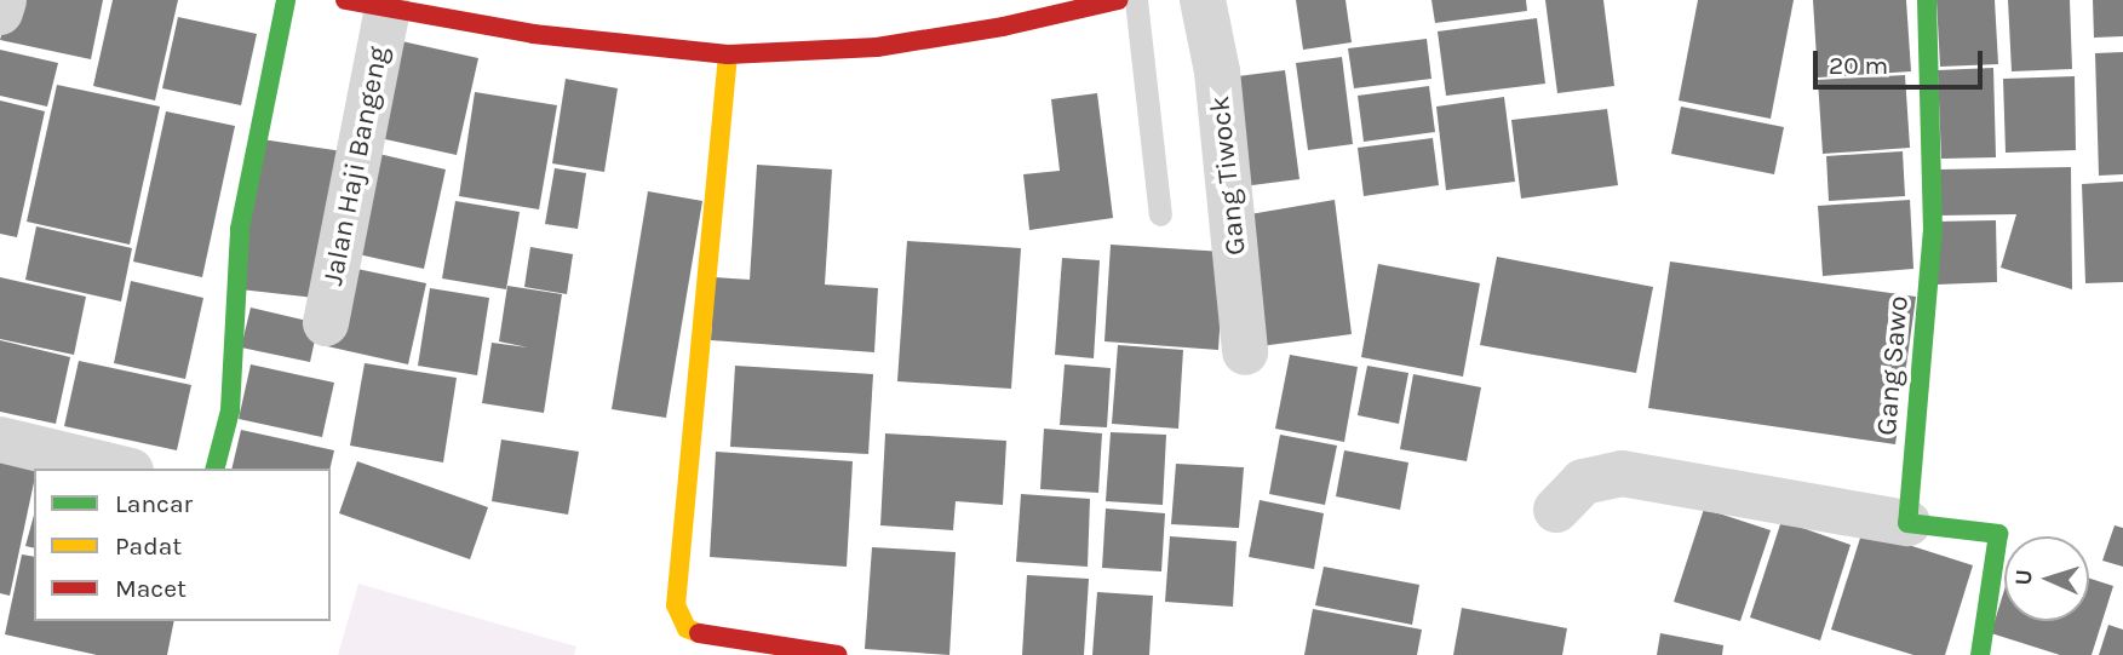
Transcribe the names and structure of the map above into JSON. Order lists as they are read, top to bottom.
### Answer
{
  "streets": {
    "street": ["Jalan Haji Bangeng", "Gang Tiwock", "Gang Sawo"]
  },
  "legend": ["Lancar", "Padat", "Macet"],
  "scale_bar": "20 m",
  "north": "left"
}
